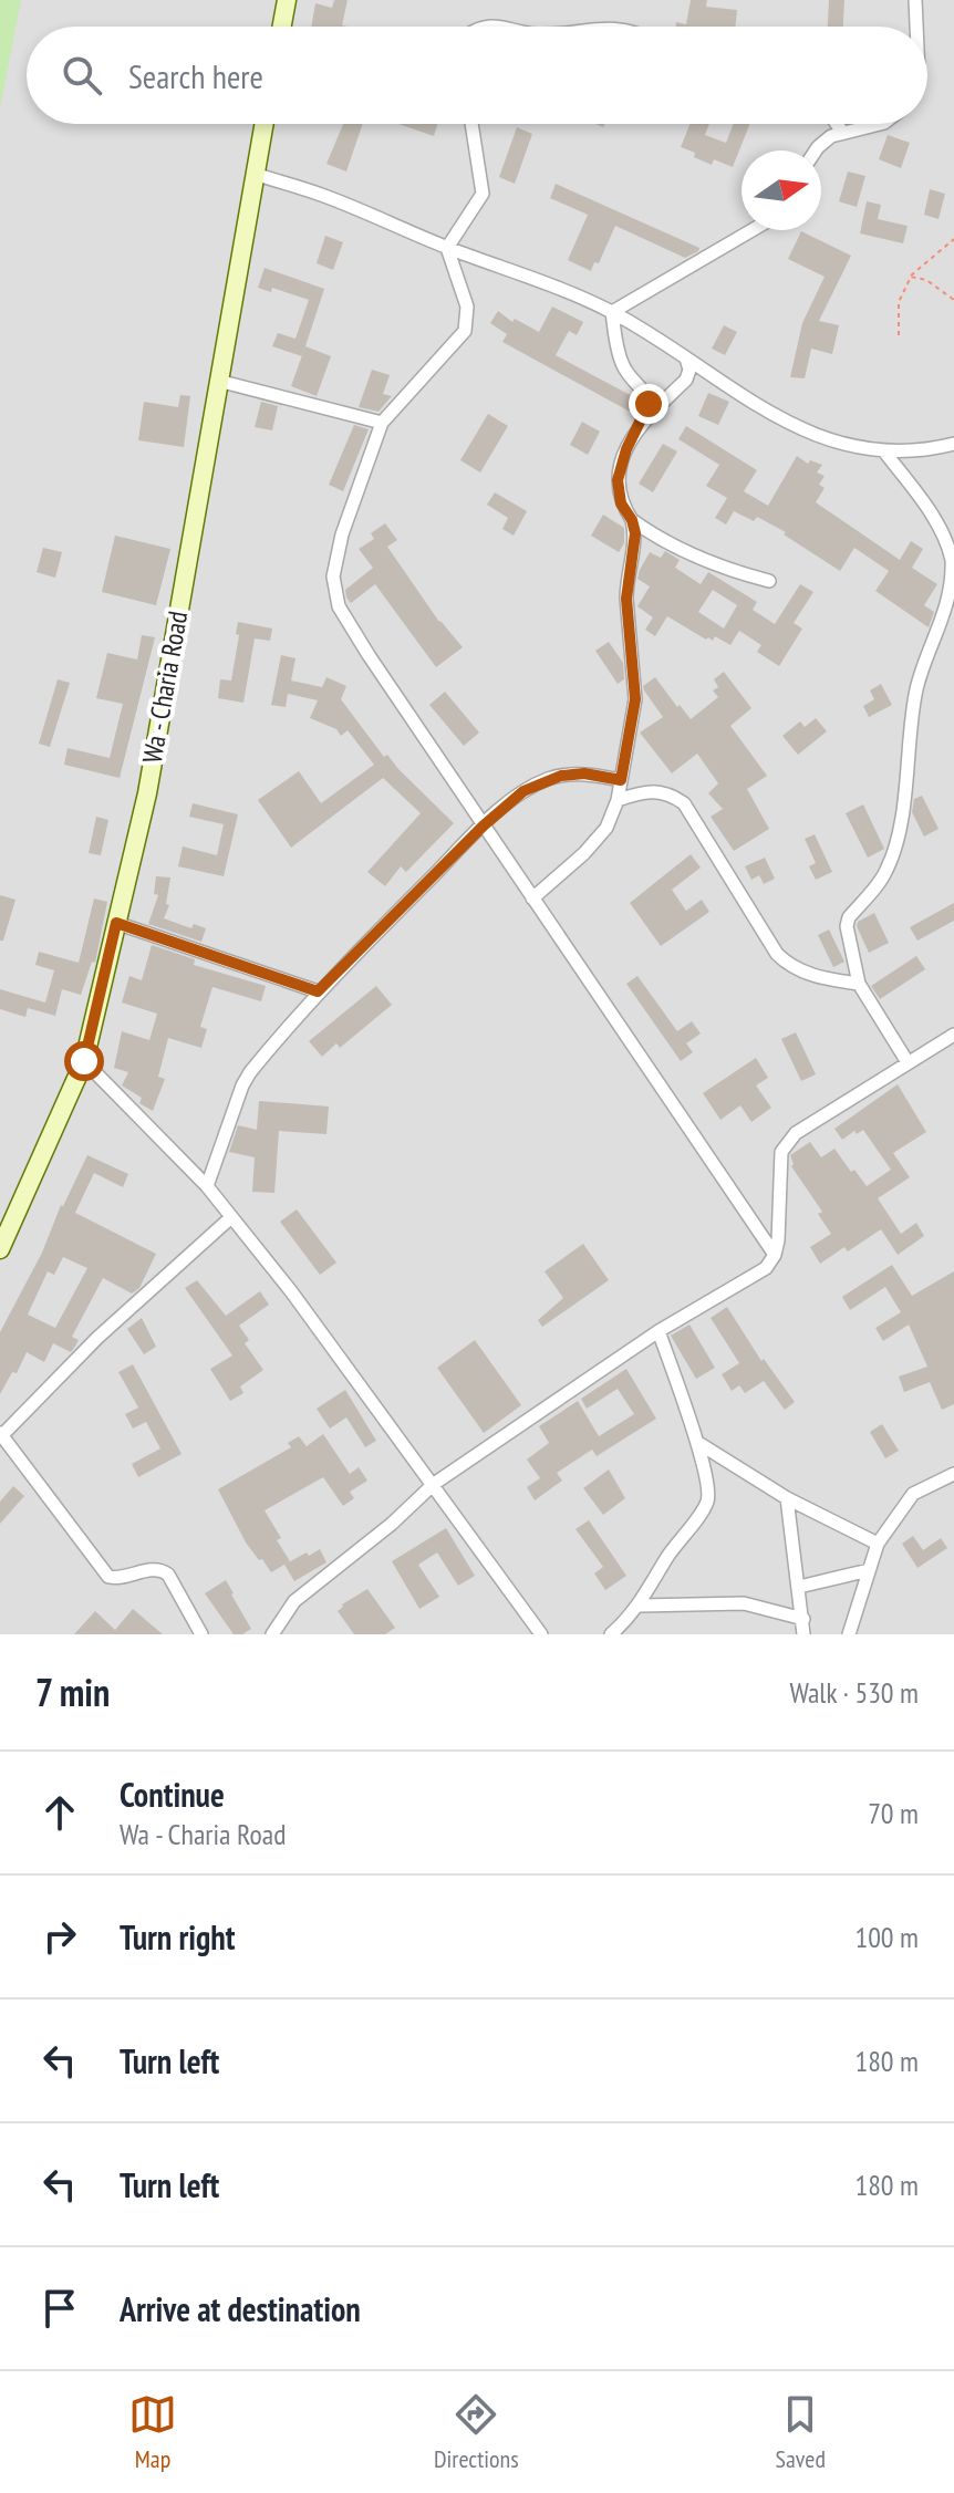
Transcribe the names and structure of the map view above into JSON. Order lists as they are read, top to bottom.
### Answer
{
  "streets": {
    "street": ["Wa - Charia Road"]
  },
  "north": "right",
  "page": {
    "search": "Search here",
    "heading": ["7 min", "Walk · 530 m"],
    "list": [
      ["Continue", "Wa - Charia Road", "70 m"],
      ["Turn right", "100 m"],
      ["Turn left", "180 m"],
      ["Turn left", "180 m"],
      "Arrive at destination"
    ],
    "nav": ["Map", "Directions", "Saved"]
  }
}
